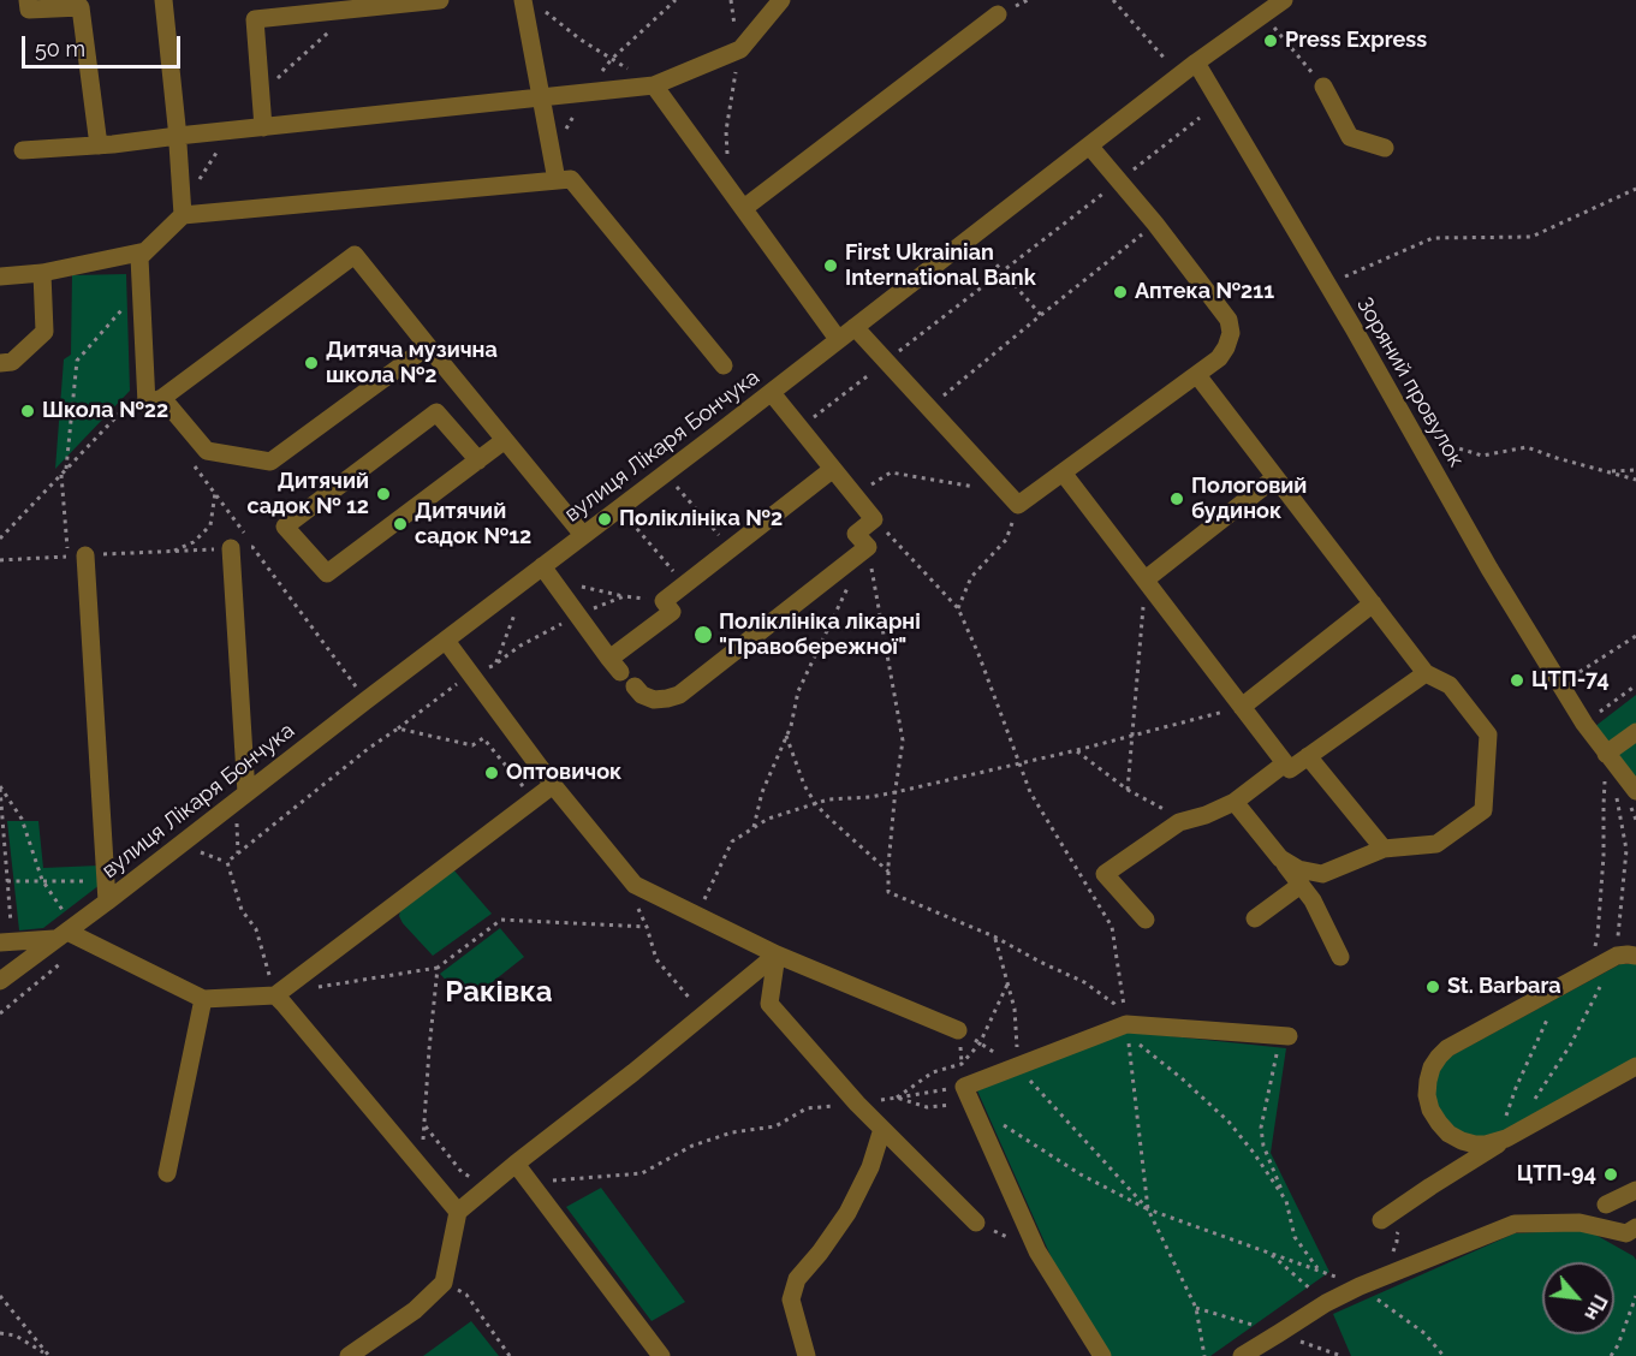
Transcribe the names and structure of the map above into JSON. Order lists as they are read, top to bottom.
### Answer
{
  "streets": {
    "street": ["Зоряний провулок", "вулиця Лікаря Бончука"]
  },
  "crossings": [
    ["Зоряний провулок", "вулиця Лікаря Бончука"]
  ],
  "districts": ["Раківка"],
  "places": [
    "Press Express",
    "First Ukrainian International Bank",
    "Аптека №211",
    "Дитяча музична школа №2",
    "Школа №22",
    "Дитячий садок № 12",
    "Пологовий будинок",
    "Поліклініка №2",
    "Дитячий садок №12",
    "Поліклініка лікарні \"Правобережної\"",
    "ЦТП-74",
    "Оптовичок",
    "St. Barbara",
    "ЦТП-94"
  ],
  "scale_bar": "50 m",
  "north": "bottom right"
}
